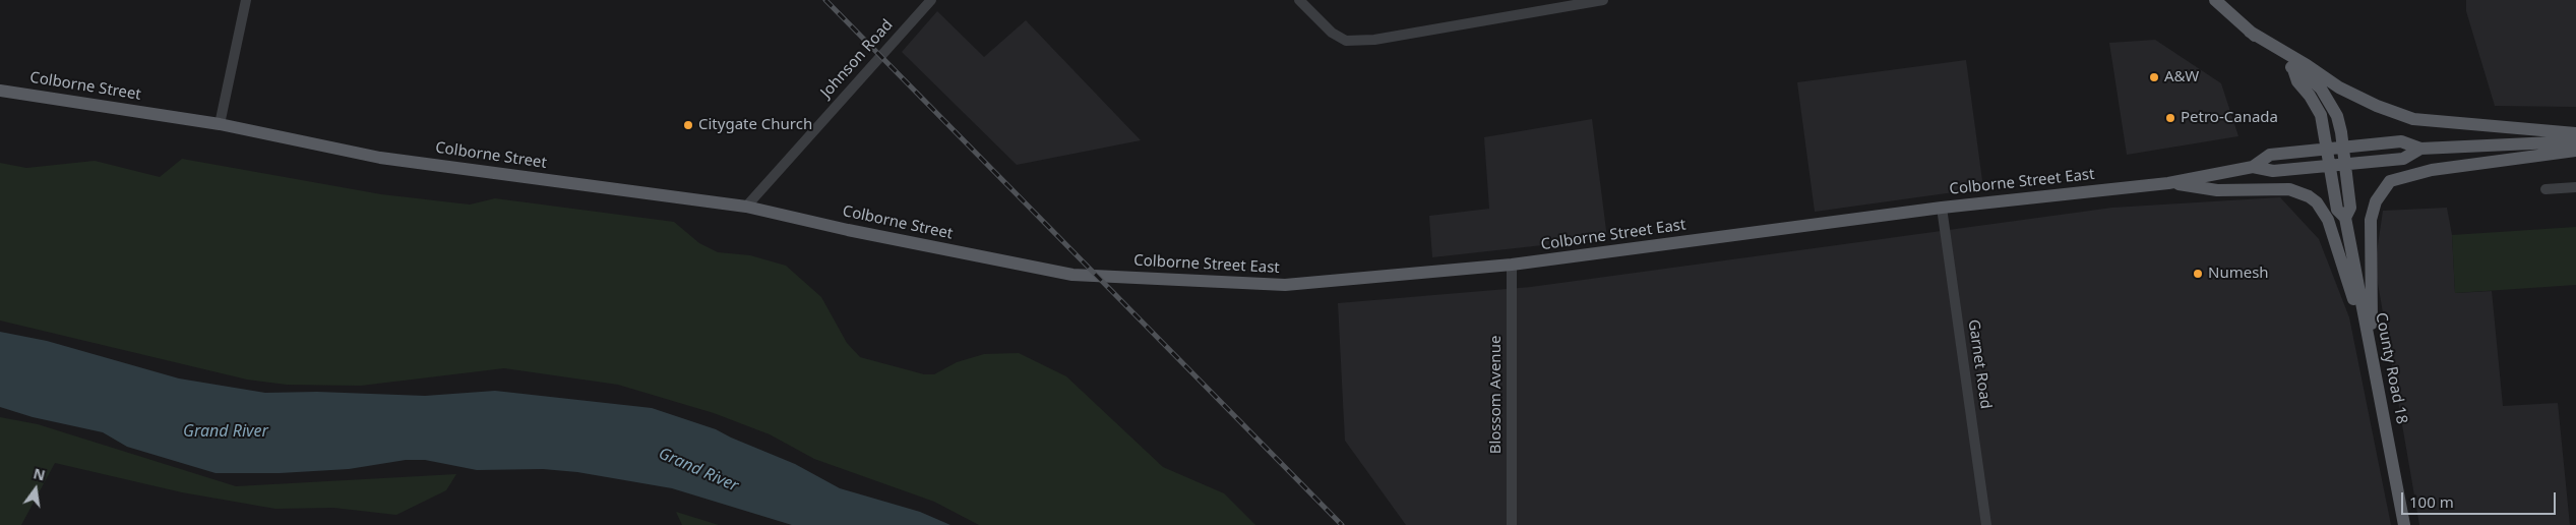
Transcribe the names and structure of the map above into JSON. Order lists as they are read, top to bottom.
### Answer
{
  "streets": {
    "main road": ["Colborne Street", "Colborne Street East", "County Road 18"],
    "street": ["Johnson Road", "Garnet Road", "Blossom Avenue"]
  },
  "crossings": [
    ["Johnson Road", "Colborne Street"],
    ["Colborne Street", "Colborne Street East"],
    ["Colborne Street East", "Garnet Road"],
    ["Colborne Street East", "County Road 18"],
    ["Colborne Street East", "Blossom Avenue"]
  ],
  "water": ["Grand River"],
  "places": [
    "A&W",
    "Petro-Canada",
    "Citygate Church",
    "Numesh"
  ],
  "scale_bar": "100 m",
  "north": "top"
}
